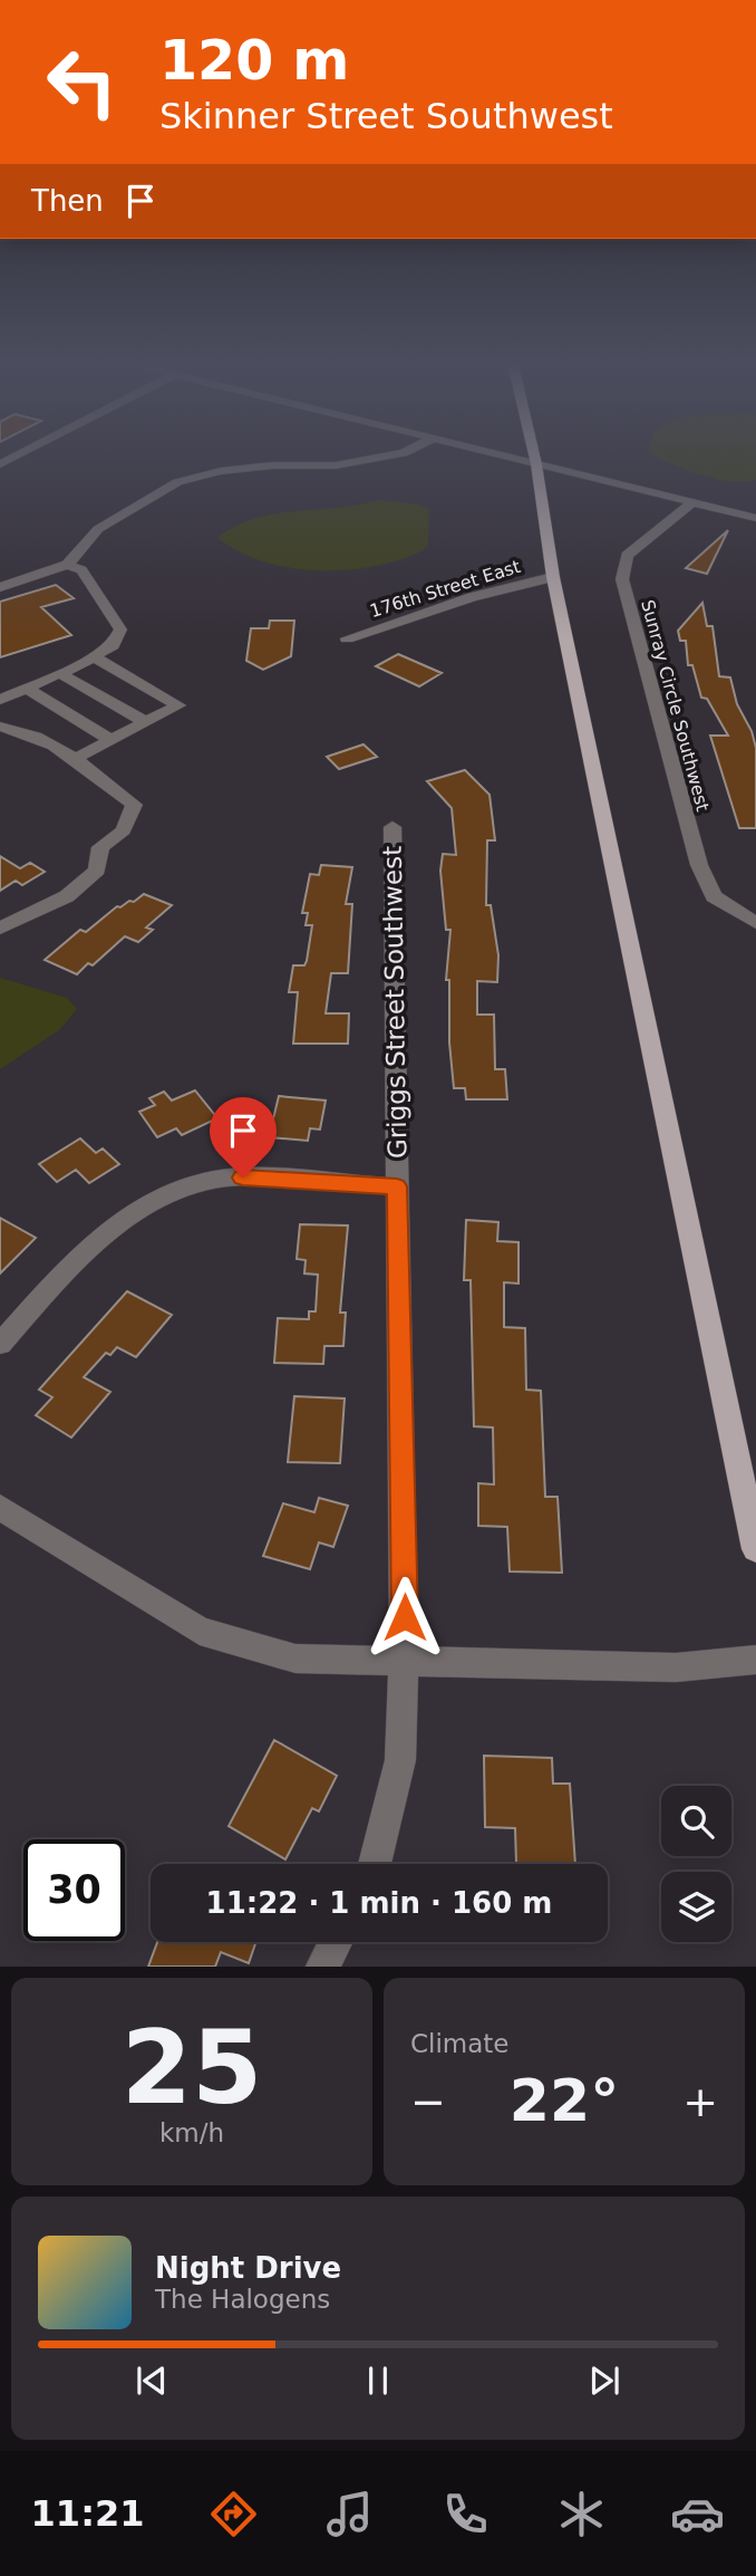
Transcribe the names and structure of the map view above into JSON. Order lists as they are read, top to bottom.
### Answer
{
  "streets": {
    "street": ["176th Street East", "Sunray Circle Southwest", "Griggs Street Southwest"]
  },
  "page": {
    "turn": ["120 m", "Skinner Street Southwest"],
    "then": "Then",
    "limit": "30",
    "trip": "11:22 · 1 min · 160 m",
    "tile": [
      ["25", "km/h"],
      "Climate"
    ],
    "heat": ["−", "22°", "+"],
    "song": ["Night Drive", "The Halogens"],
    "tabs": "11:21"
  }
}
